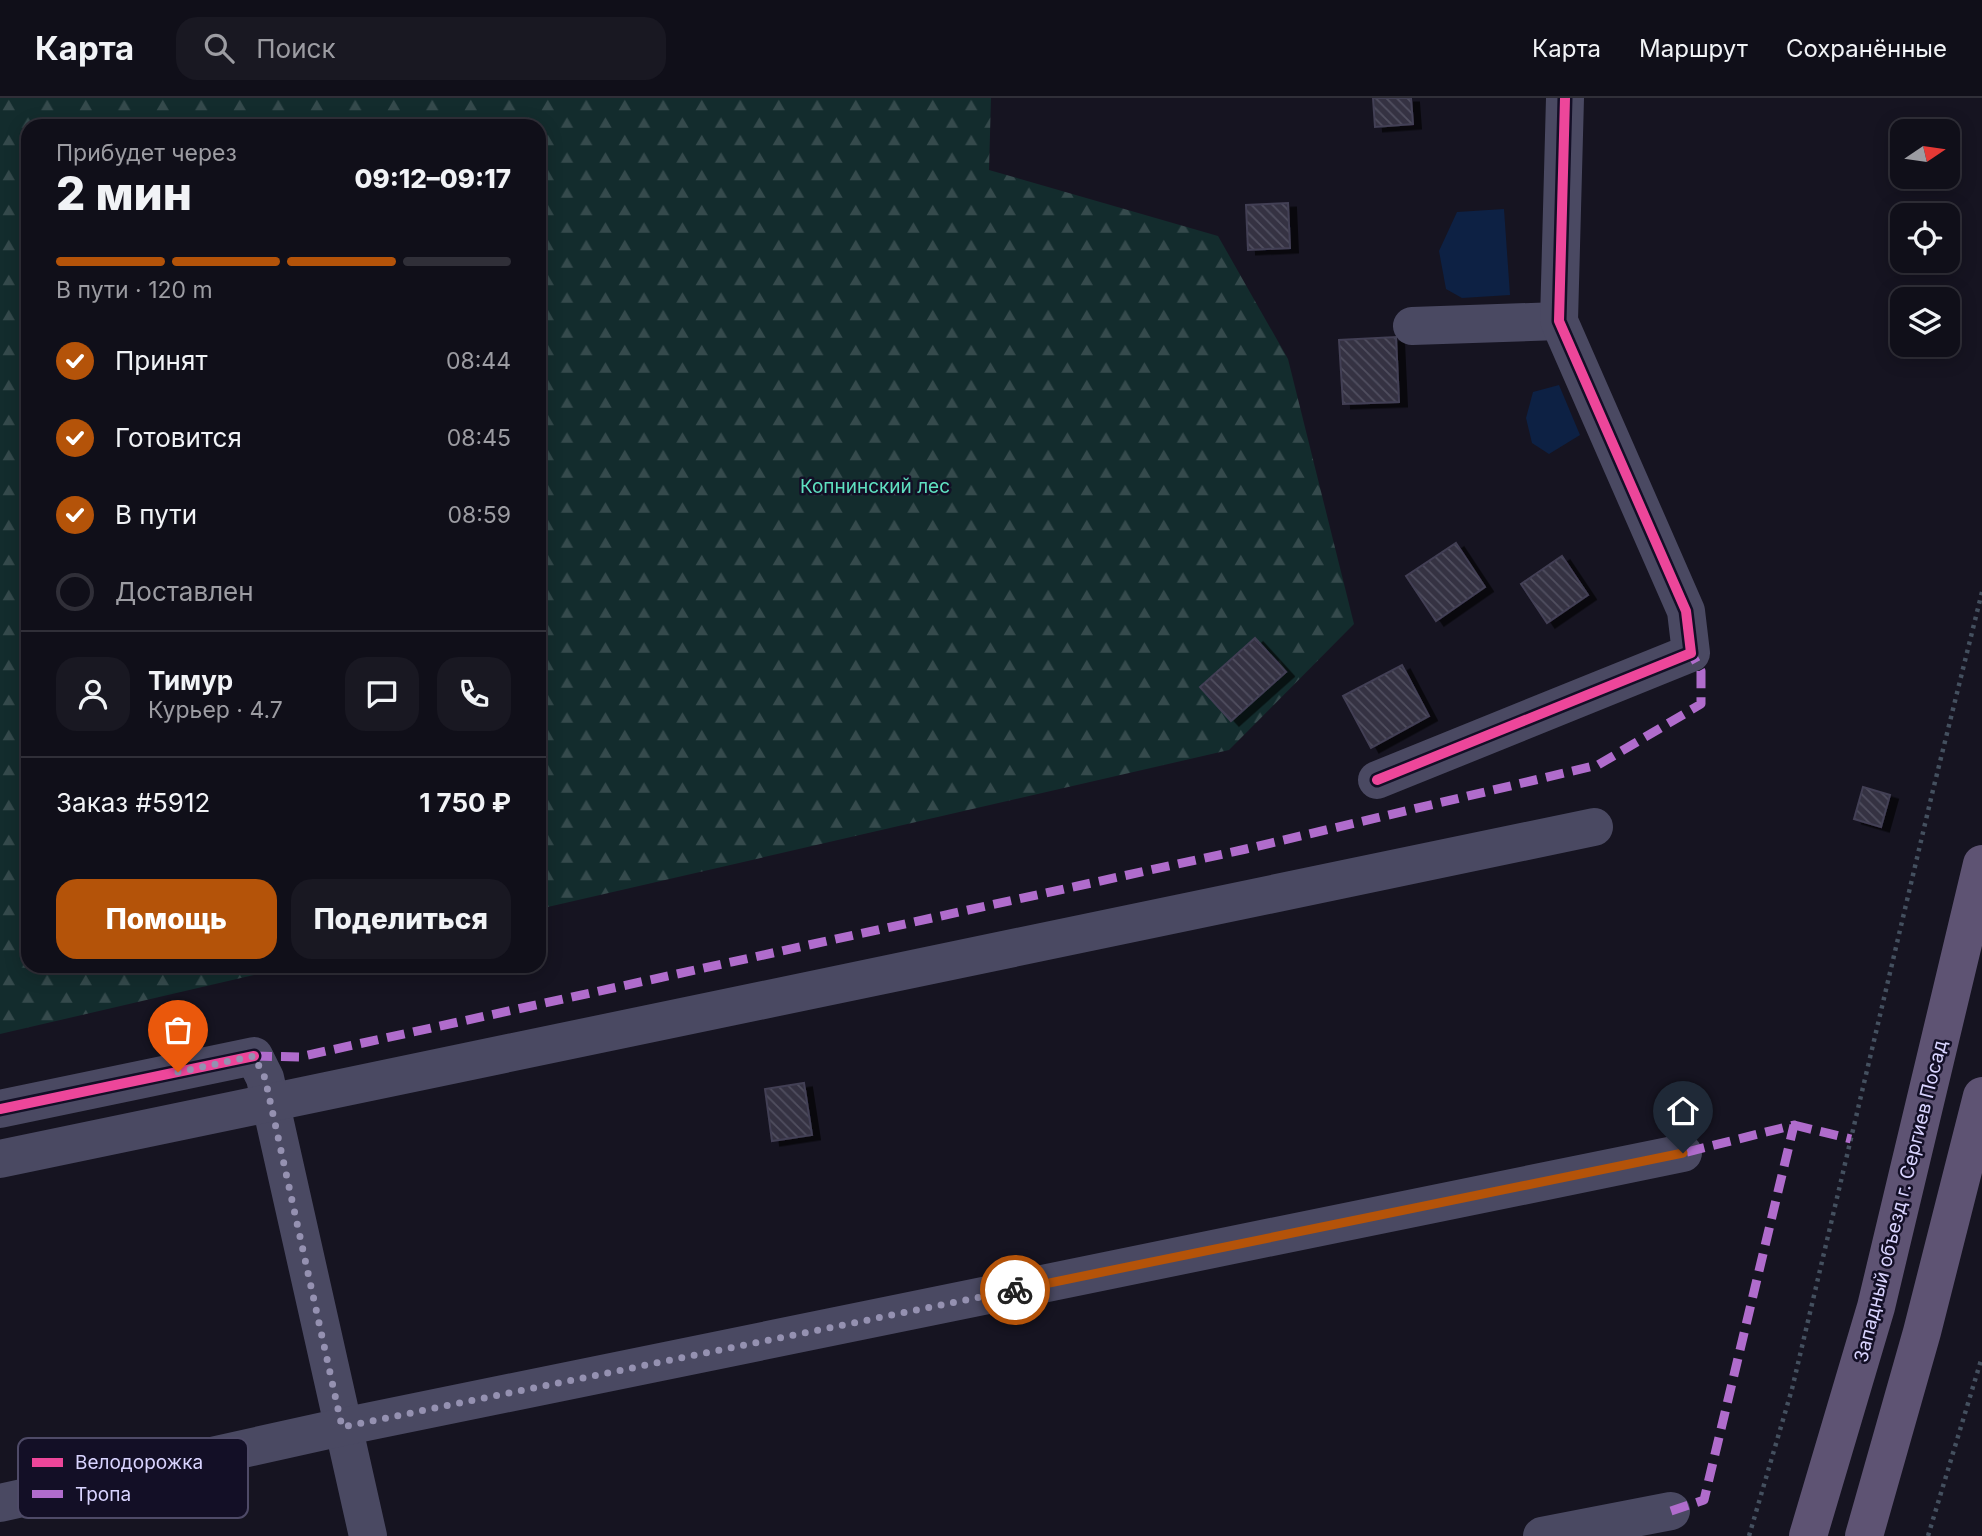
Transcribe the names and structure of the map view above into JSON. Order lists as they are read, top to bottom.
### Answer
{
  "streets": {
    "main road": ["Западный объезд г. Сергиев Посад"]
  },
  "parks": ["Копнинский лес"],
  "legend": ["Велодорожка", "Тропа"],
  "north": "right",
  "page": {
    "header": "Карта",
    "search": "Поиск",
    "nav": ["Карта", "Маршрут", "Сохранённые"],
    "heading": ["2 мин", "Прибудет через", "09:12–09:17"],
    "panel": [
      "Тимур",
      "Курьер · 4.7",
      "Заказ #5912",
      "1 750 ₽"
    ],
    "bar": "В пути · 120 m",
    "list": [
      ["Принят", "08:44"],
      ["Готовится", "08:45"],
      ["В пути", "08:59"],
      "Доставлен"
    ],
    "buttons": ["Помощь", "Поделиться"]
  }
}
